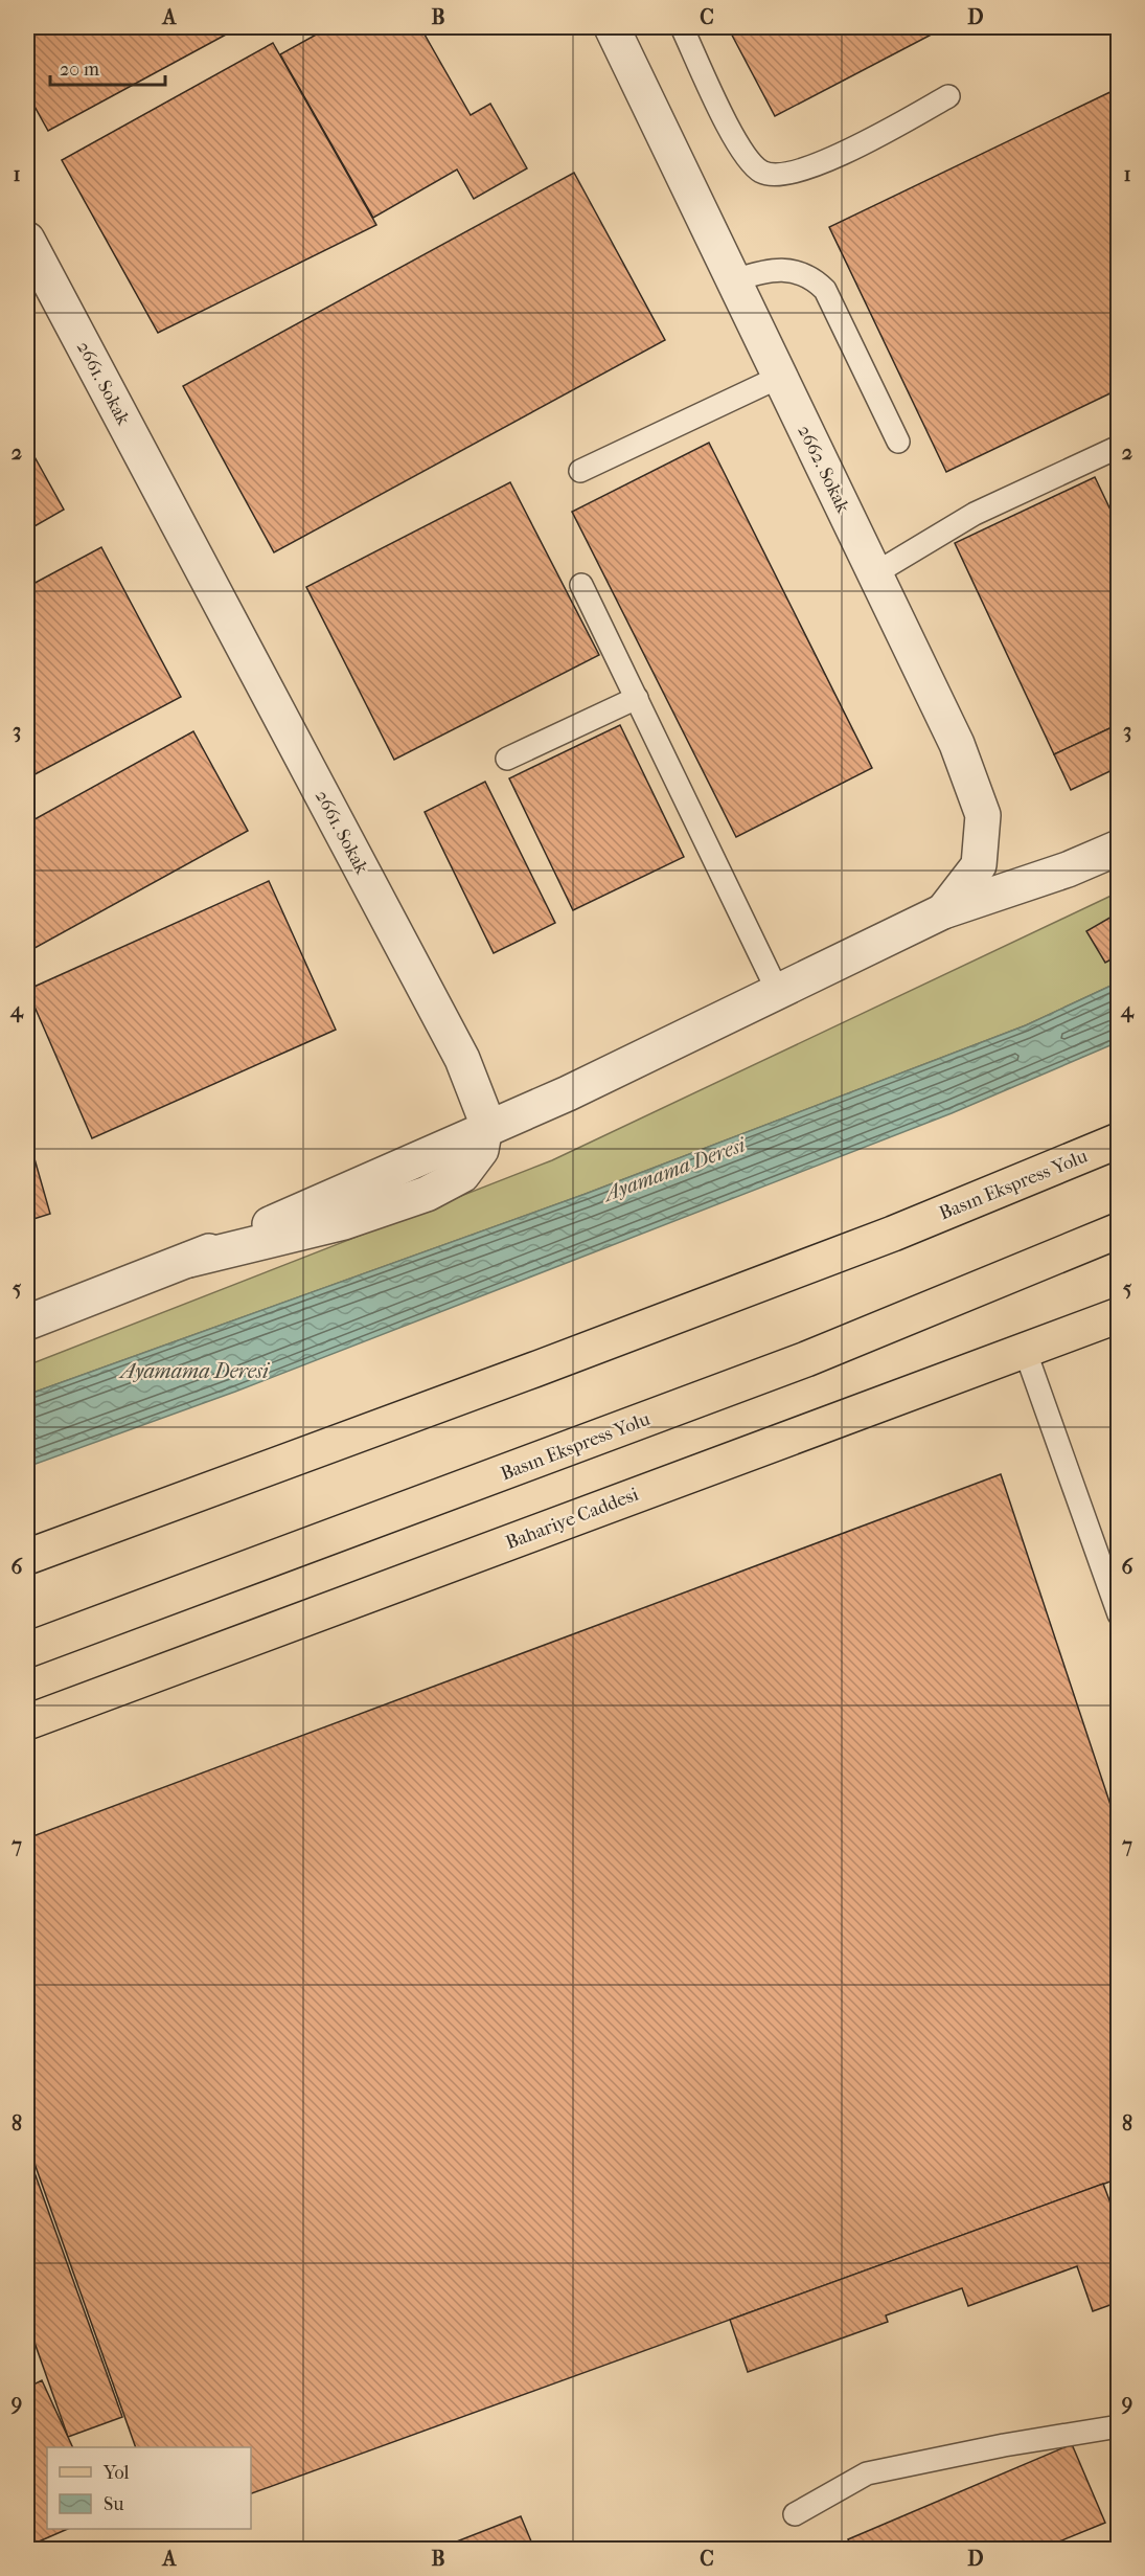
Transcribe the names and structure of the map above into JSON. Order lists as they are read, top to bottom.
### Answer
{
  "streets": {
    "main road": ["Basın Ekspress Yolu", "Bahariye Caddesi"],
    "street": ["2661. Sokak", "2662. Sokak"]
  },
  "water": ["Ayamama Deresi"],
  "legend": ["Yol", "Su"],
  "scale_bar": "20 m",
  "grid": {
    "columns": [
      "A",
      "B",
      "C",
      "D"
    ],
    "rows": [
      "1",
      "2",
      "3",
      "4",
      "5",
      "6",
      "7",
      "8",
      "9"
    ]
  }
}
